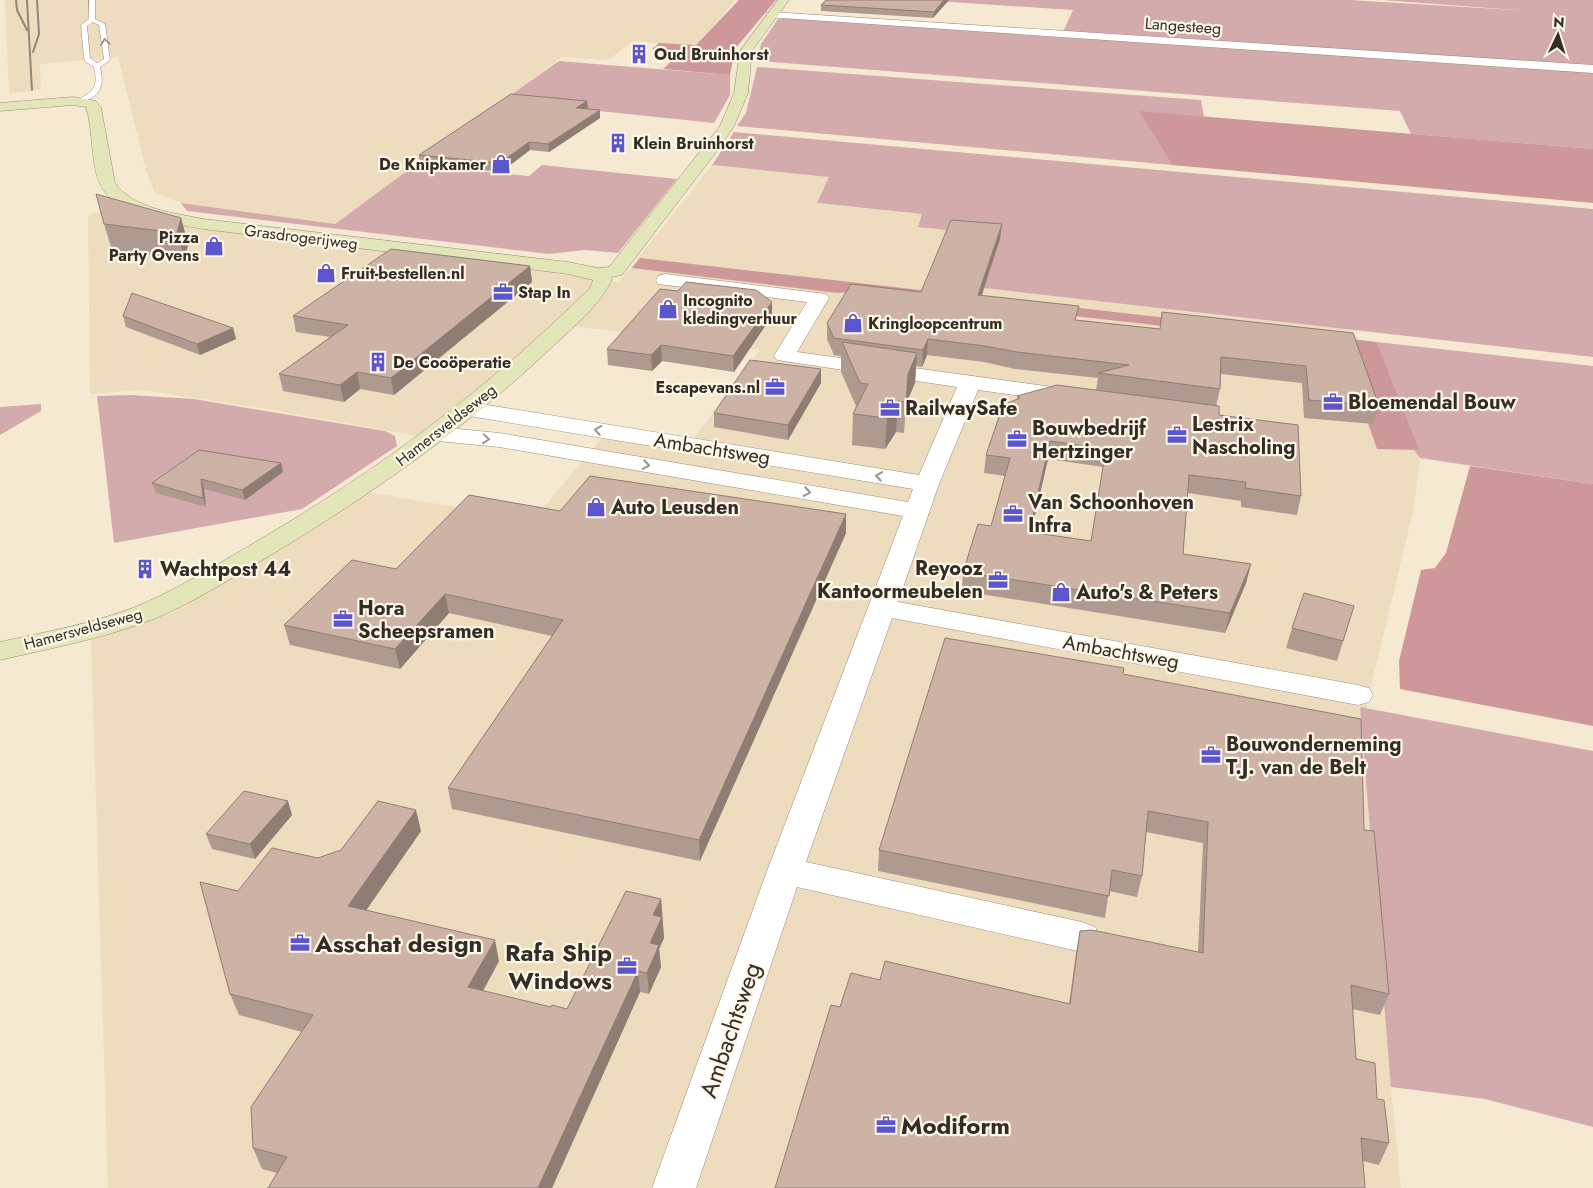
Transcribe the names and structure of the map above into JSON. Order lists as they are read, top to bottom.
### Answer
{
  "streets": {
    "street": [
      "Langesteeg",
      "Grasdrogerijweg",
      "Hamersveldseweg",
      "Ambachtsweg"
    ]
  },
  "crossings": [
    ["Grasdrogerijweg", "Hamersveldseweg"],
    ["Hamersveldseweg", "Ambachtsweg"]
  ],
  "places": {
    "building": [
      "Oud Bruinhorst",
      "Klein Bruinhorst",
      "De Cooöperatie",
      "Wachtpost 44"
    ],
    "shop": [
      "De Knipkamer",
      "Pizza Party Ovens",
      "Fruit-bestellen.nl",
      "Incognito kledingverhuur",
      "Kringloopcentrum",
      "Auto Leusden",
      "Auto's & Peters"
    ],
    "office": [
      "Stap In",
      "Escapevans.nl",
      "Bloemendal Bouw",
      "RailwaySafe",
      "Lestrix Nascholing",
      "Bouwbedrijf Hertzinger",
      "Van Schoonhoven Infra",
      "Reyooz Kantoormeubelen",
      "Hora Scheepsramen",
      "Bouwonderneming T.J. van de Belt",
      "Asschat design",
      "Rafa Ship Windows",
      "Modiform"
    ]
  },
  "north": "top"
}
